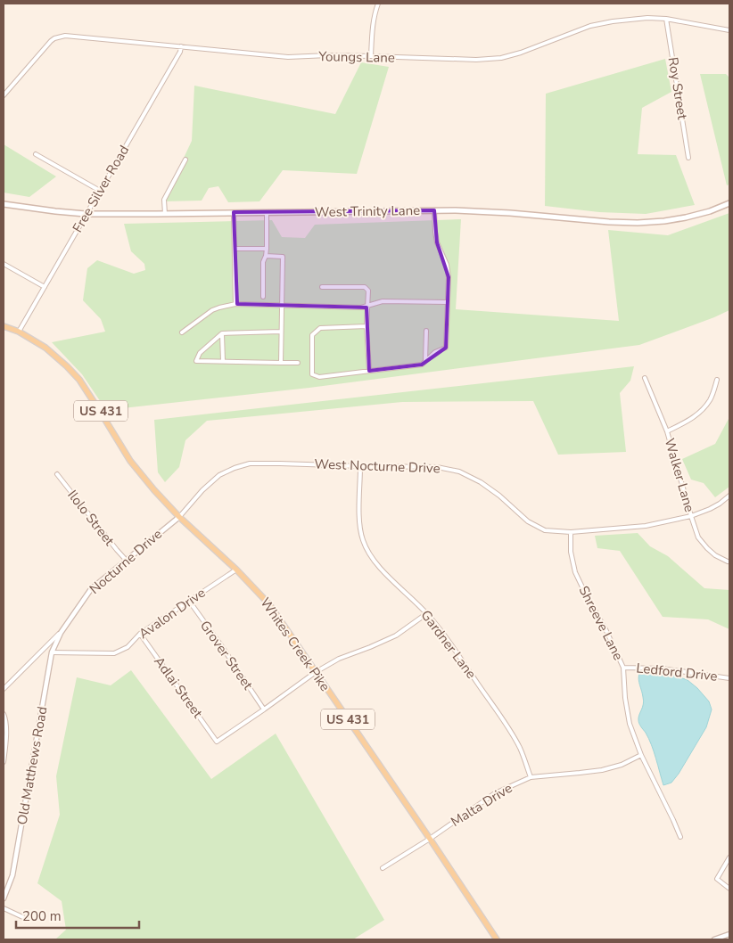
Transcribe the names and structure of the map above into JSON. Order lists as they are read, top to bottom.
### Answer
{
  "streets": {
    "main road": ["West Trinity Lane", "US 431", "Whites Creek Pike"],
    "street": [
      "Youngs Lane",
      "Roy Street",
      "Free Silver Road",
      "West Nocturne Drive",
      "Walker Lane",
      "Ilolo Street",
      "Nocturne Drive",
      "Avalon Drive",
      "Shreeve Lane",
      "Gardner Lane",
      "Grover Street",
      "Ledford Drive",
      "Adlai Street",
      "Old Matthews Road",
      "Malta Drive"
    ]
  },
  "crossings": [
    ["Youngs Lane", "Roy Street"],
    ["Youngs Lane", "Free Silver Road"],
    ["Free Silver Road", "West Trinity Lane"],
    ["Free Silver Road", "Whites Creek Pike"],
    ["West Nocturne Drive", "Walker Lane"],
    ["West Nocturne Drive", "Nocturne Drive"],
    ["West Nocturne Drive", "Shreeve Lane"],
    ["West Nocturne Drive", "Whites Creek Pike"],
    ["West Nocturne Drive", "Gardner Lane"],
    ["Ilolo Street", "Nocturne Drive"],
    ["Nocturne Drive", "Whites Creek Pike"],
    ["Nocturne Drive", "Old Matthews Road"],
    ["Avalon Drive", "Whites Creek Pike"],
    ["Avalon Drive", "Grover Street"],
    ["Avalon Drive", "Adlai Street"],
    ["Avalon Drive", "Old Matthews Road"],
    ["Shreeve Lane", "Ledford Drive"],
    ["Shreeve Lane", "Malta Drive"],
    ["Whites Creek Pike", "Malta Drive"],
    ["Gardner Lane", "Malta Drive"],
    ["Grover Street", "Adlai Street"]
  ],
  "scale_bar": "200 m"
}
